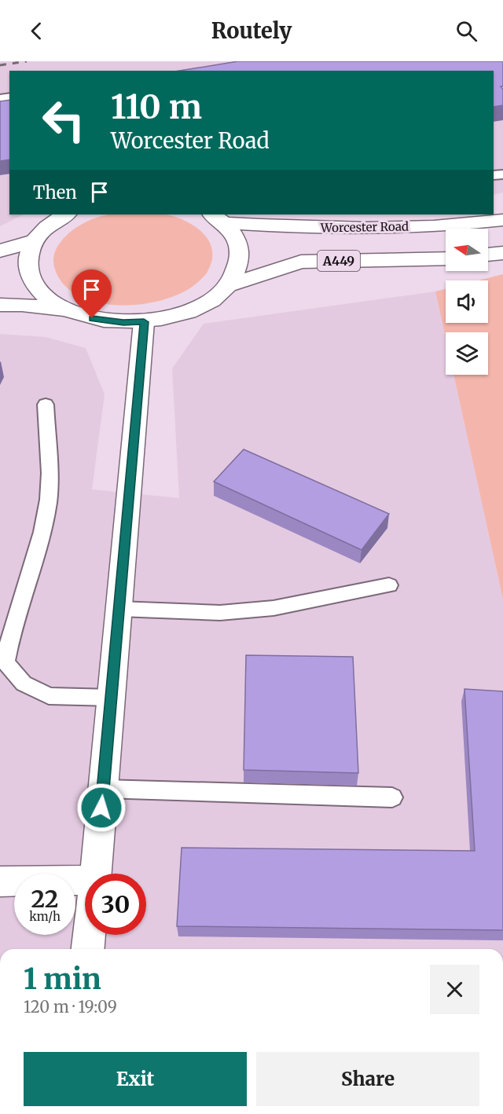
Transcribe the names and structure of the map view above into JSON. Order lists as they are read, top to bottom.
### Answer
{
  "streets": {
    "main road": ["Worcester Road", "A449"]
  },
  "north": "left",
  "page": {
    "header": "Routely",
    "turn": ["110 m", "Worcester Road"],
    "then": "Then",
    "speed": "22 km/h",
    "limit": "30",
    "heading": ["1 min", "120 m · 19:09"],
    "buttons": ["Exit", "Share"]
  }
}
